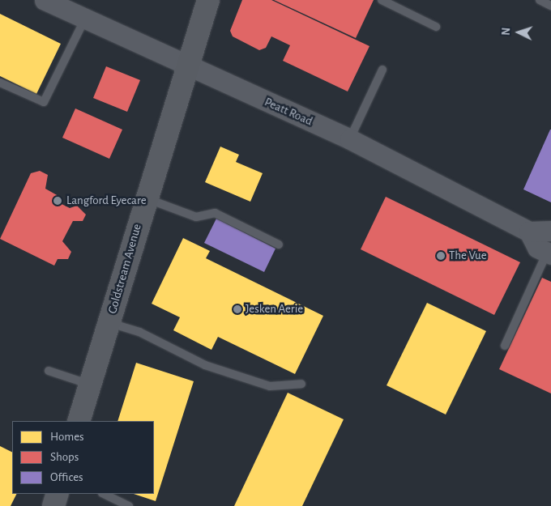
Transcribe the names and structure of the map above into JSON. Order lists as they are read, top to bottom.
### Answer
{
  "streets": {
    "main road": ["Goldstream Avenue"],
    "street": ["Peatt Road"]
  },
  "crossings": [
    ["Peatt Road", "Goldstream Avenue"]
  ],
  "places": ["Langford Eyecare", "The Vue", "Jesken Aerie"],
  "legend": ["Homes", "Shops", "Offices"],
  "north": "left"
}
